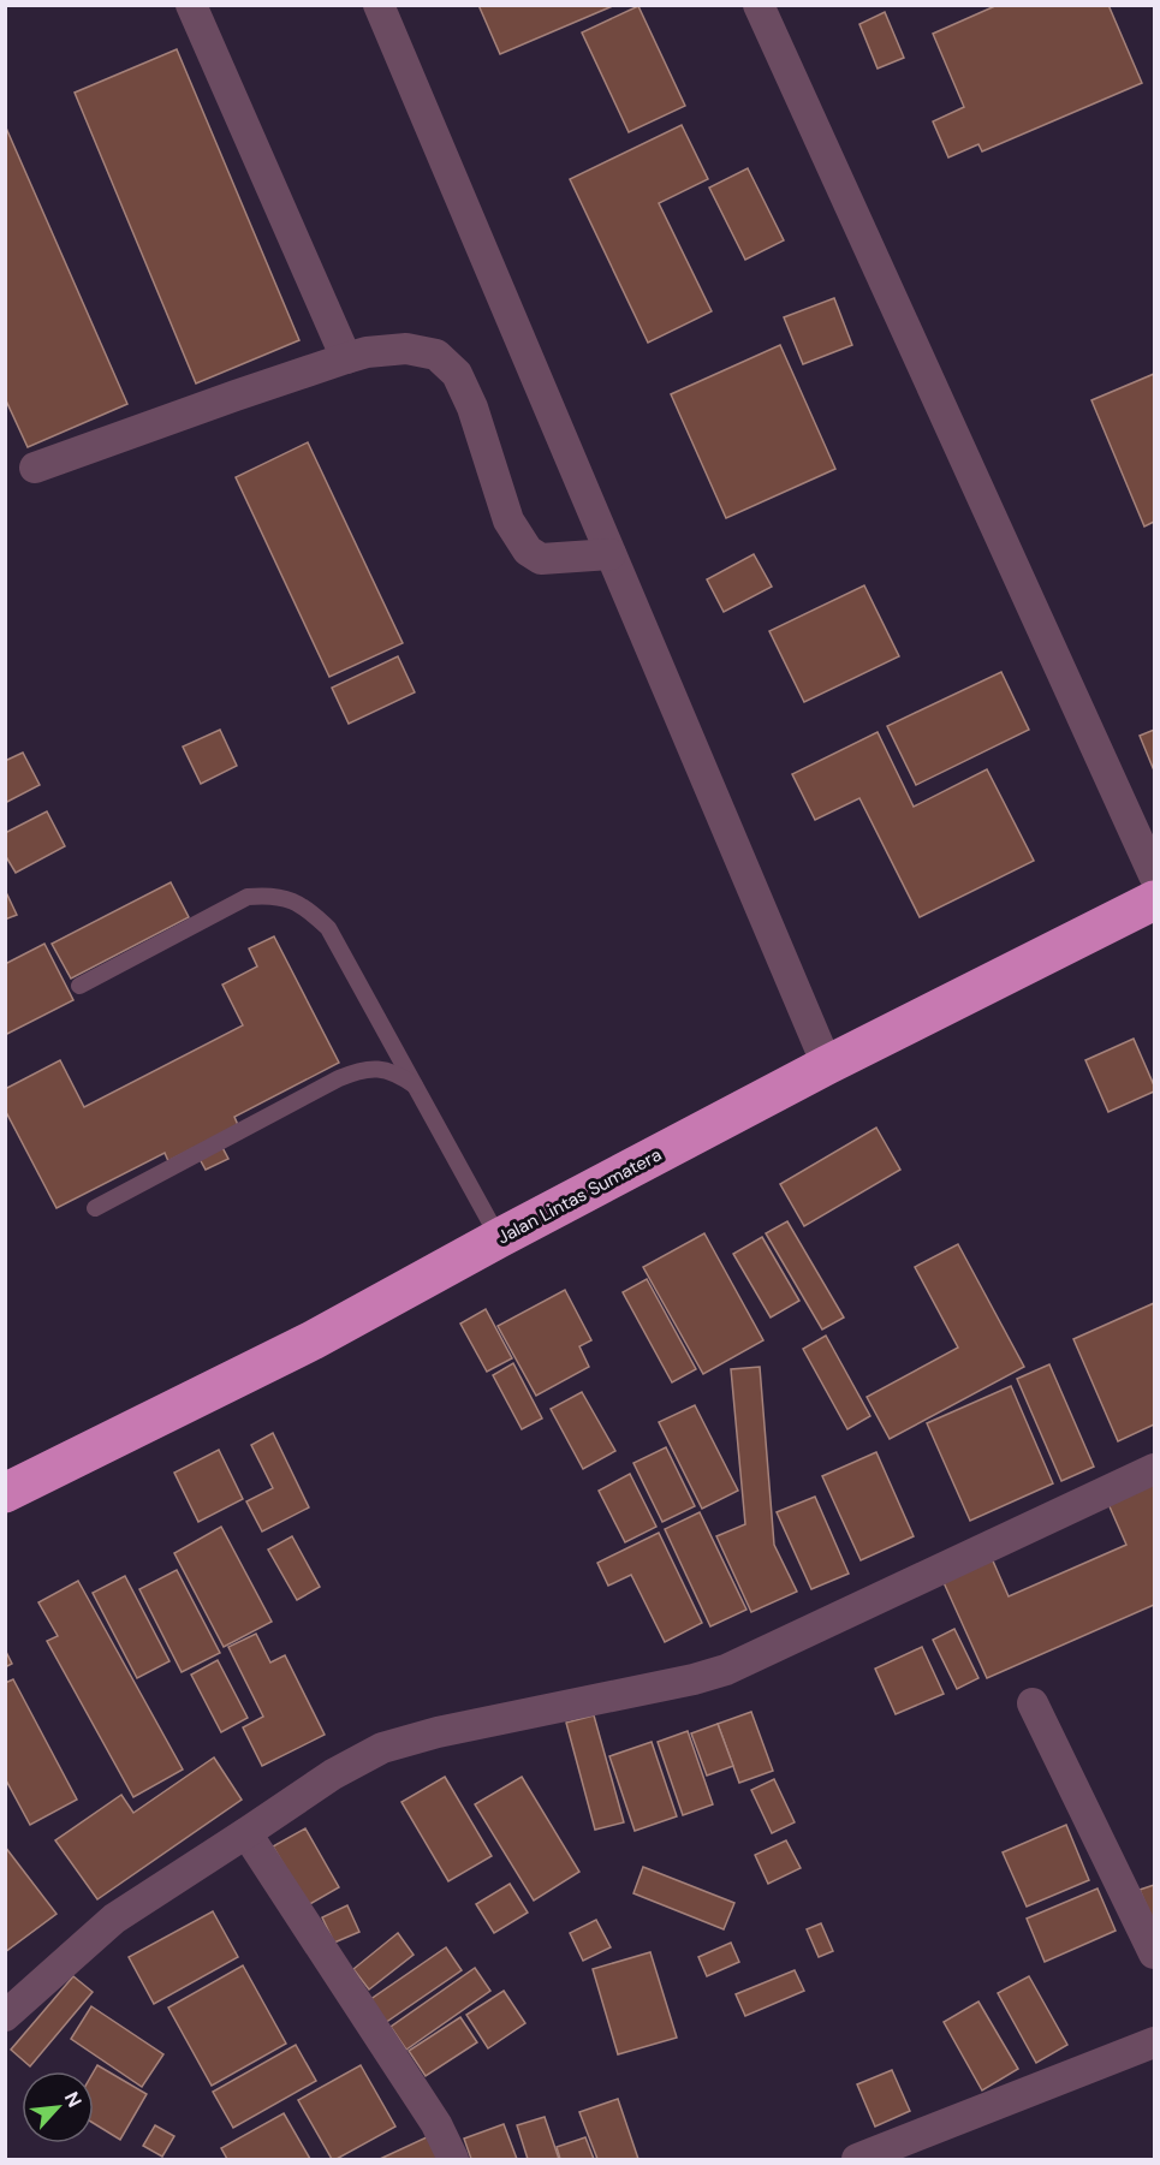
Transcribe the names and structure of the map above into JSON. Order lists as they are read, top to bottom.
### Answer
{
  "streets": {
    "highway": ["Jalan Lintas Sumatera"]
  },
  "north": "top right"
}
